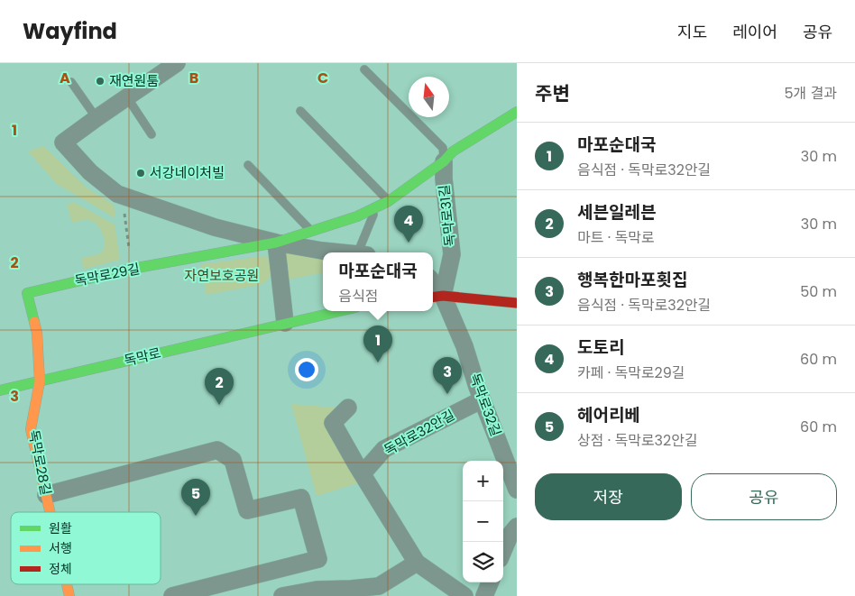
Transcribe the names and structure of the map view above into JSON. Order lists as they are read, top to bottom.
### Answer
{
  "streets": {
    "street": [
      "독막로31길",
      "독막로29길",
      "독막로",
      "독막로32길",
      "독막로32안길",
      "독막로28길"
    ]
  },
  "crossings": [
    ["독막로31길", "독막로32길"],
    ["독막로29길", "독막로"],
    ["독막로29길", "독막로28길"],
    ["독막로", "독막로28길"],
    ["독막로32길", "독막로32안길"]
  ],
  "parks": ["자연보호공원"],
  "places": ["재연원툼", "서강네이처빌"],
  "legend": ["원활", "서행", "정체"],
  "north": "top",
  "page": {
    "header": "Wayfind",
    "nav": ["지도", "레이어", "공유"],
    "heading": ["주변", "5개 결과"],
    "list": [
      {
        "mark": "1",
        "name": "마포순대국",
        "note": "음식점 · 독막로32안길",
        "value": "30 m"
      },
      {
        "mark": "2",
        "name": "세븐일레븐",
        "note": "마트 · 독막로",
        "value": "30 m"
      },
      {
        "mark": "3",
        "name": "행복한마포횟집",
        "note": "음식점 · 독막로32안길",
        "value": "50 m"
      },
      {
        "mark": "4",
        "name": "도토리",
        "note": "카페 · 독막로29길",
        "value": "60 m"
      },
      {
        "mark": "5",
        "name": "헤어리베",
        "note": "상점 · 독막로32안길",
        "value": "60 m"
      }
    ],
    "pins": [
      "4",
      "1",
      "3",
      "2",
      "5"
    ],
    "popup": ["마포순대국", "음식점"],
    "buttons": ["저장", "공유"],
    "map_buttons": ["+", "−"]
  },
  "grid": {
    "columns": ["A", "B", "C"],
    "rows": ["1", "2", "3"]
  }
}
